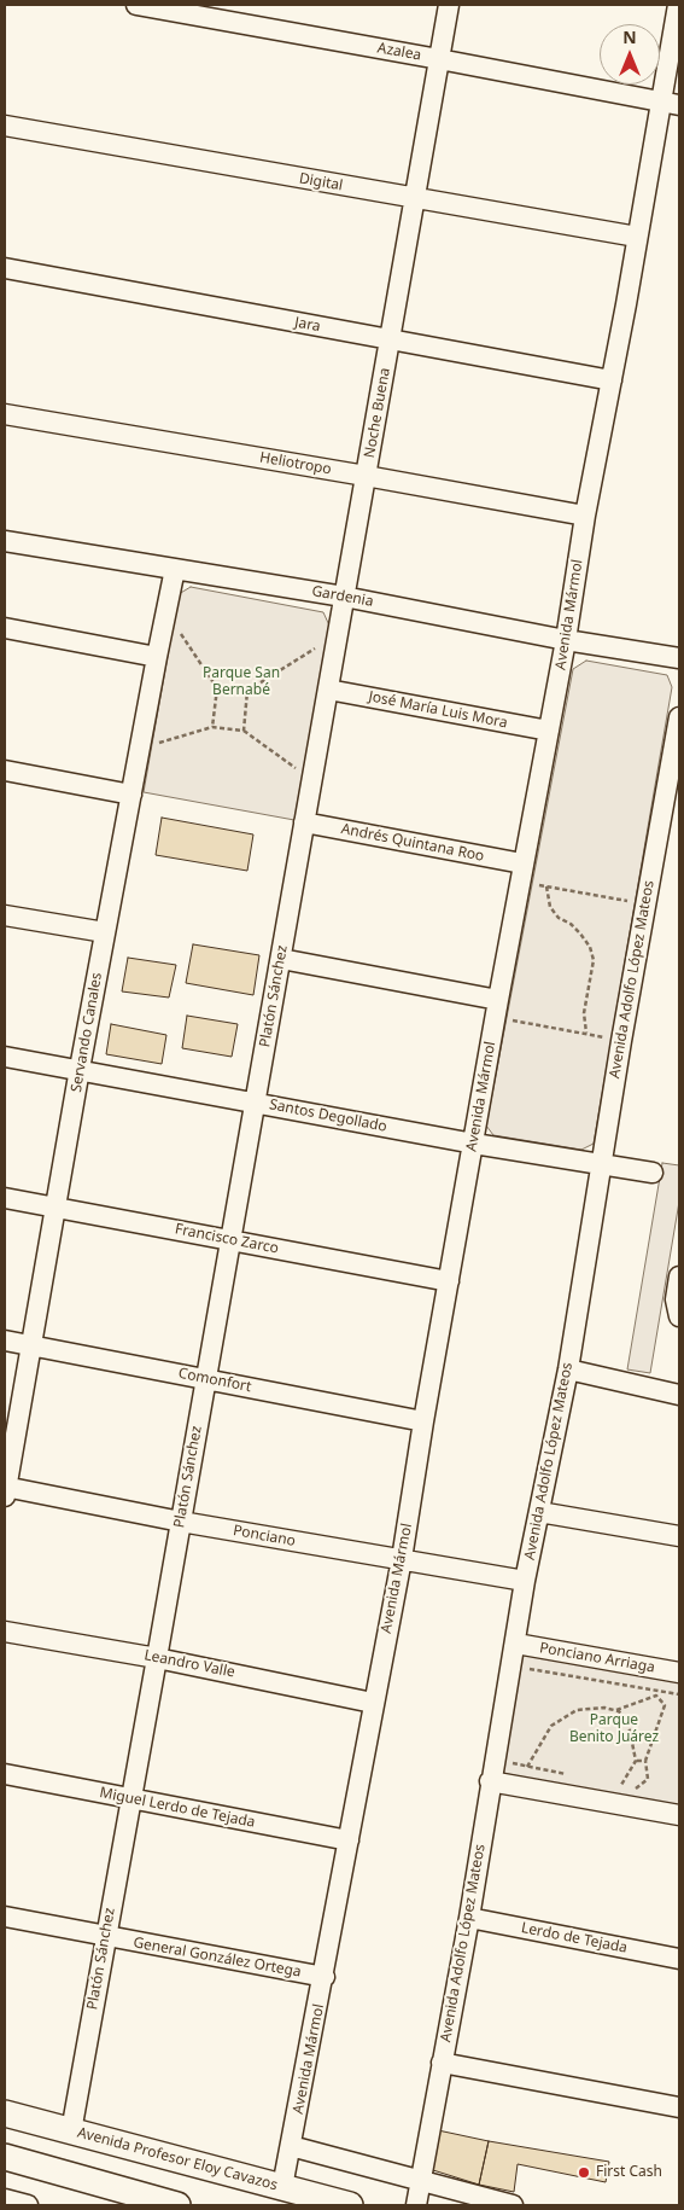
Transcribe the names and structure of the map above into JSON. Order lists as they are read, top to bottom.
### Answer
{
  "streets": {
    "main road": ["Avenida Profesor Eloy Cavazos"],
    "street": [
      "Azalea",
      "Digital",
      "Jara",
      "Noche Buena",
      "Heliotropo",
      "Gardenia",
      "Avenida Mármol",
      "José María Luis Mora",
      "Andrés Quintana Roo",
      "Avenida Adolfo López Mateos",
      "Platón Sánchez",
      "Servando Canales",
      "Santos Degollado",
      "Francisco Zarco",
      "Comonfort",
      "Ponciano",
      "Ponciano Arriaga",
      "Leandro Valle",
      "Miguel Lerdo de Tejada",
      "Lerdo de Tejada",
      "General González Ortega"
    ]
  },
  "crossings": [
    ["Azalea", "Noche Buena"],
    ["Azalea", "Avenida Mármol"],
    ["Digital", "Noche Buena"],
    ["Digital", "Avenida Mármol"],
    ["Jara", "Noche Buena"],
    ["Jara", "Avenida Mármol"],
    ["Noche Buena", "Heliotropo"],
    ["Noche Buena", "Gardenia"],
    ["Noche Buena", "José María Luis Mora"],
    ["Noche Buena", "Andrés Quintana Roo"],
    ["Noche Buena", "Platón Sánchez"],
    ["Heliotropo", "Avenida Mármol"],
    ["Gardenia", "Avenida Mármol"],
    ["Gardenia", "Servando Canales"],
    ["Avenida Mármol", "José María Luis Mora"],
    ["Avenida Mármol", "Andrés Quintana Roo"],
    ["Avenida Mármol", "Santos Degollado"],
    ["Avenida Mármol", "Francisco Zarco"],
    ["Avenida Mármol", "Comonfort"],
    ["Avenida Mármol", "Ponciano"],
    ["Avenida Mármol", "Leandro Valle"],
    ["Avenida Mármol", "Miguel Lerdo de Tejada"],
    ["Avenida Mármol", "General González Ortega"],
    ["Avenida Mármol", "Avenida Profesor Eloy Cavazos"],
    ["Andrés Quintana Roo", "Platón Sánchez"],
    ["Avenida Adolfo López Mateos", "Santos Degollado"],
    ["Avenida Adolfo López Mateos", "Ponciano"],
    ["Avenida Adolfo López Mateos", "Ponciano Arriaga"],
    ["Avenida Adolfo López Mateos", "Lerdo de Tejada"],
    ["Platón Sánchez", "Santos Degollado"],
    ["Platón Sánchez", "Francisco Zarco"],
    ["Platón Sánchez", "Comonfort"],
    ["Platón Sánchez", "Ponciano"],
    ["Platón Sánchez", "Leandro Valle"],
    ["Platón Sánchez", "Miguel Lerdo de Tejada"],
    ["Platón Sánchez", "General González Ortega"],
    ["Platón Sánchez", "Avenida Profesor Eloy Cavazos"],
    ["Servando Canales", "Santos Degollado"],
    ["Servando Canales", "Francisco Zarco"],
    ["Servando Canales", "Comonfort"],
    ["Servando Canales", "Ponciano"]
  ],
  "parks": ["Parque San Bernabé", "Parque Benito Juárez"],
  "places": ["First Cash"],
  "north": "top"
}
